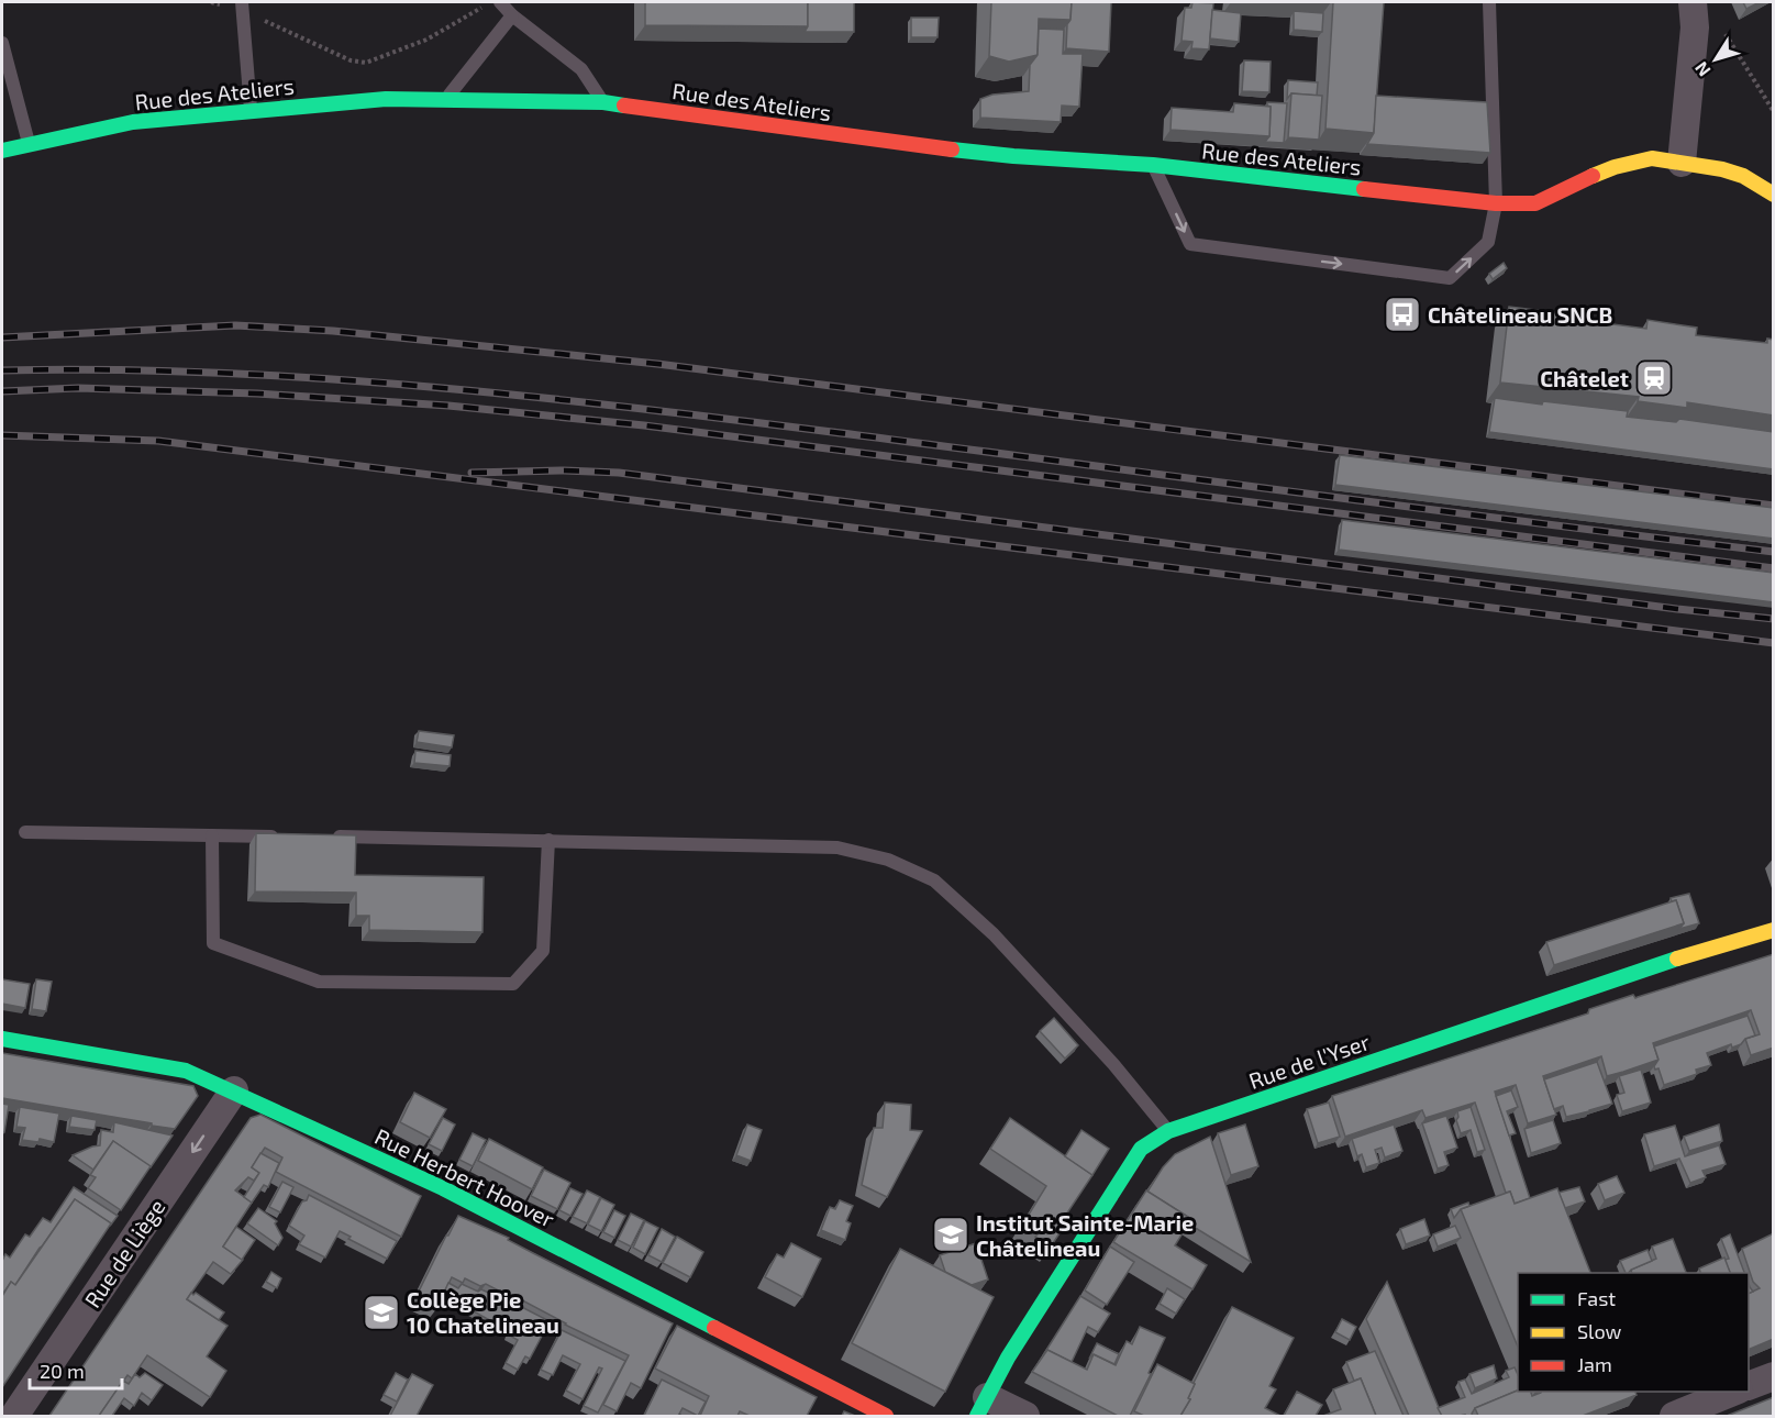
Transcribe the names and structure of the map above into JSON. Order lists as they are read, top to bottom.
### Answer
{
  "streets": {
    "street": [
      "Rue des Ateliers",
      "Rue de l'Yser",
      "Rue Herbert Hoover",
      "Rue de Liège"
    ]
  },
  "crossings": [
    ["Rue Herbert Hoover", "Rue de Liège"]
  ],
  "one_way": ["Rue de Liège"],
  "places": {
    "bus stop": ["Châtelineau SNCB"],
    "station": ["Châtelet"],
    "school or university": ["Institut Sainte-Marie Châtelineau", "Collège Pie 10 Chatelineau"]
  },
  "legend": ["Fast", "Slow", "Jam"],
  "scale_bar": "20 m",
  "north": "bottom left"
}
